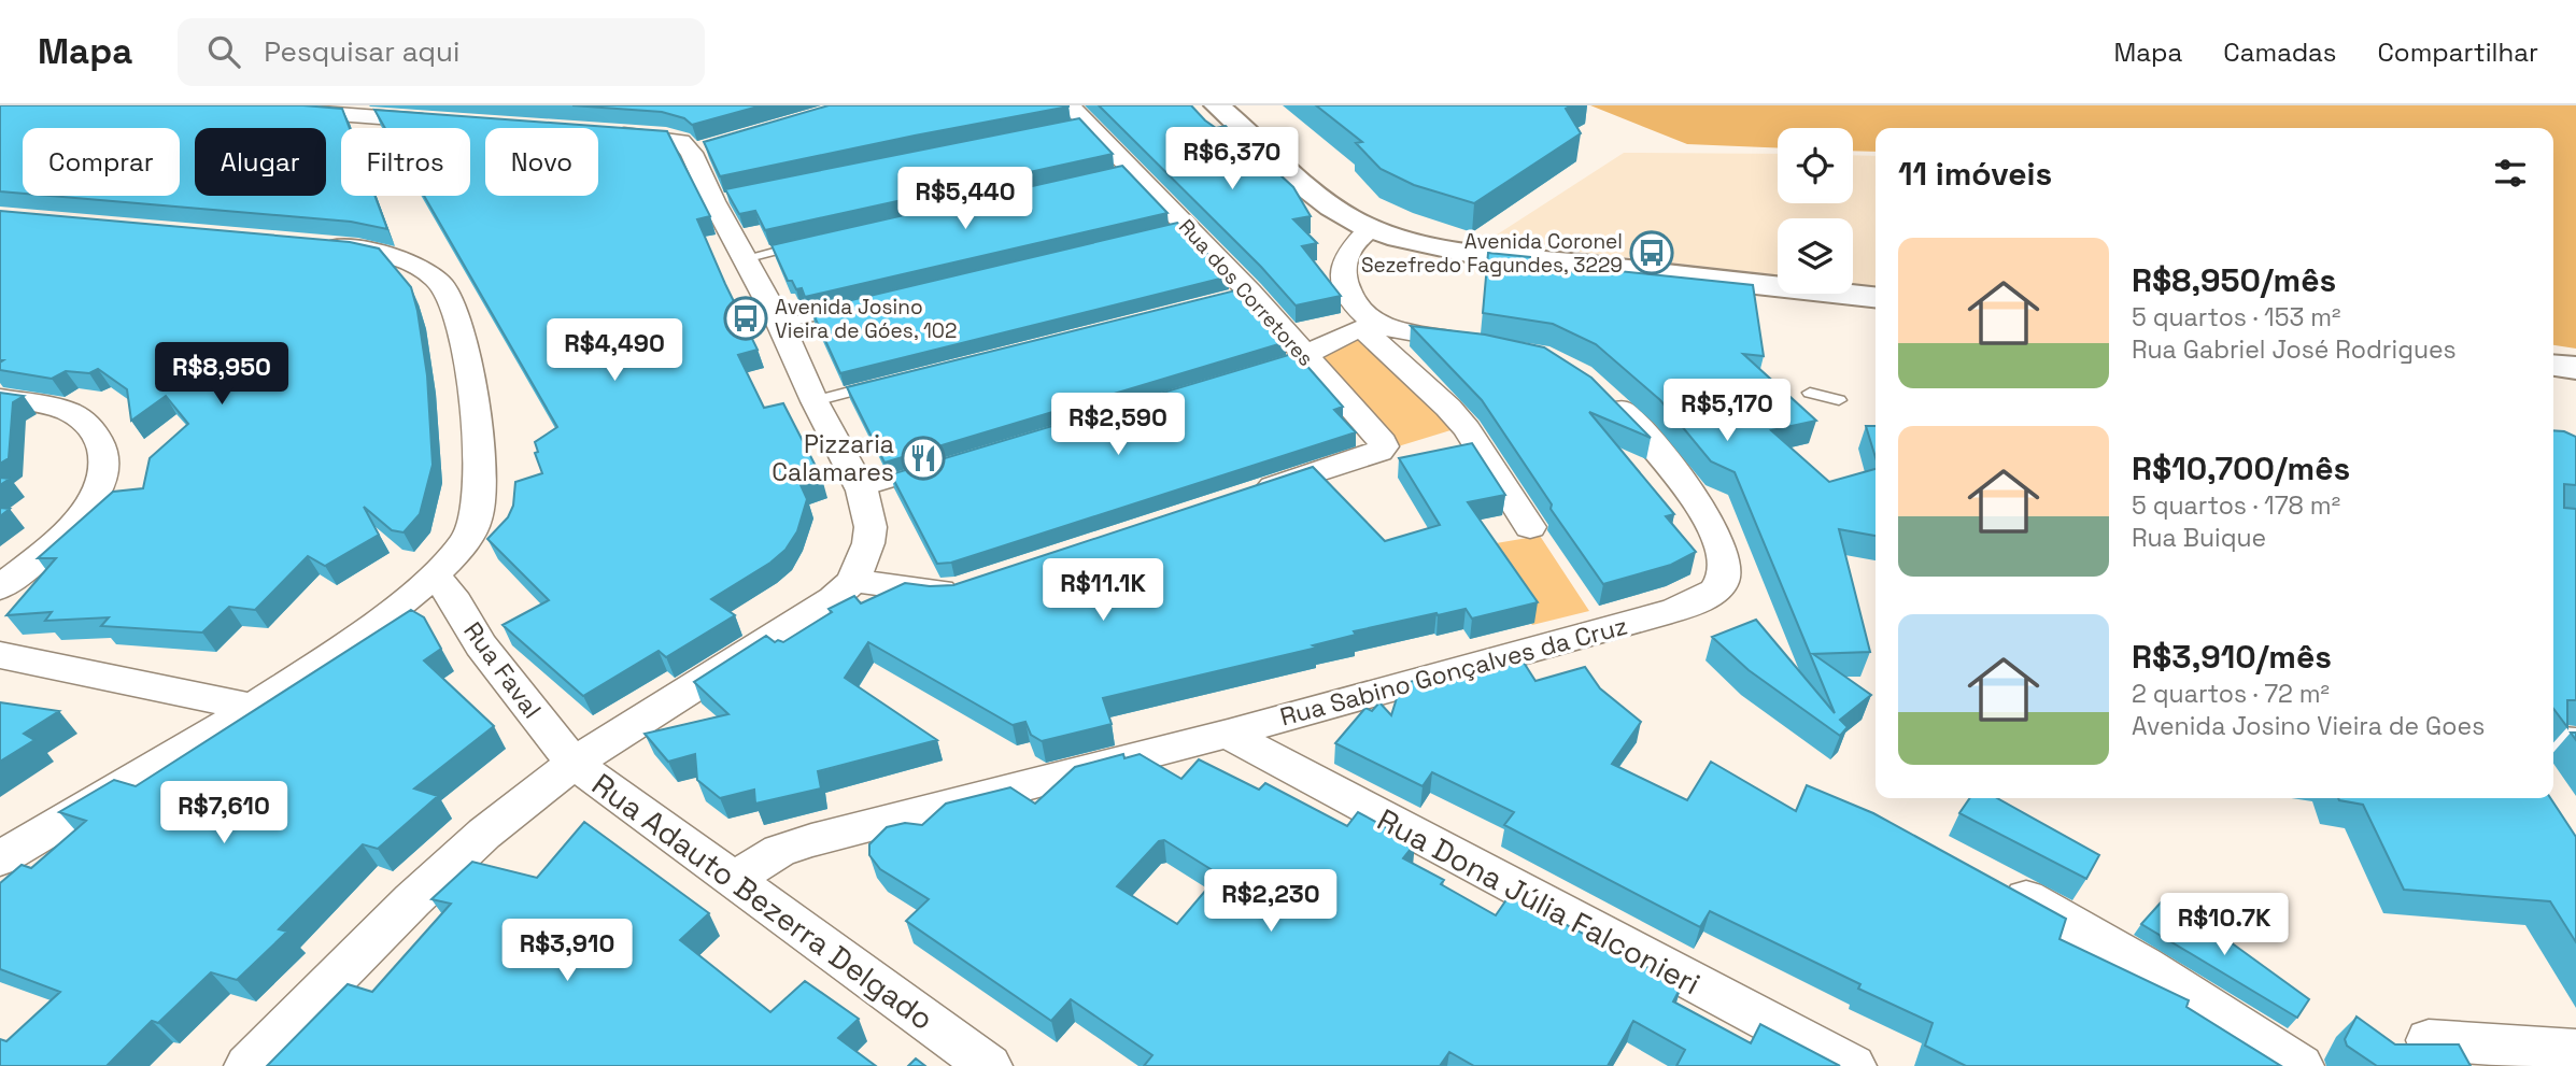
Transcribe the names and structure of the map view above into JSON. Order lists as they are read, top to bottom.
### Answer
{
  "streets": {
    "street": [
      "Rua dos Corretores",
      "Rua Faval",
      "Rua Sabino Gonçalves da Cruz",
      "Rua Adauto Bezerra Delgado",
      "Rua Dona Júlia Falconieri"
    ]
  },
  "crossings": [
    ["Rua Faval", "Rua Adauto Bezerra Delgado"],
    ["Rua Sabino Gonçalves da Cruz", "Rua Adauto Bezerra Delgado"],
    ["Rua Sabino Gonçalves da Cruz", "Rua Dona Júlia Falconieri"]
  ],
  "places": {
    "bus stop": ["Avenida Coronel Sezefredo Fagundes, 3229", "Avenida Josino Vieira de Góes, 102"],
    "restaurant": ["Pizzaria Calamares"]
  },
  "page": {
    "header": "Mapa",
    "search": "Pesquisar aqui",
    "nav": ["Mapa", "Camadas", "Compartilhar"],
    "price": [
      "R$6,370",
      "R$5,440",
      "R$4,490",
      "R$8,950",
      "R$5,170",
      "R$2,590",
      "R$11.1K",
      "R$7,610",
      "R$2,230",
      "R$10.7K",
      "R$3,910"
    ],
    "chip": [
      "Comprar",
      "Alugar",
      "Filtros",
      "Novo"
    ],
    "heading": "11 imóveis",
    "list": [
      {
        "name": "R$8,950/mês",
        "note": "5 quartos · 153 m² · Rua Gabriel José Rodrigues"
      },
      {
        "name": "R$10,700/mês",
        "note": "5 quartos · 178 m² · Rua Buique"
      },
      {
        "name": "R$3,910/mês",
        "note": "2 quartos · 72 m² · Avenida Josino Vieira de Goes"
      }
    ]
  }
}
